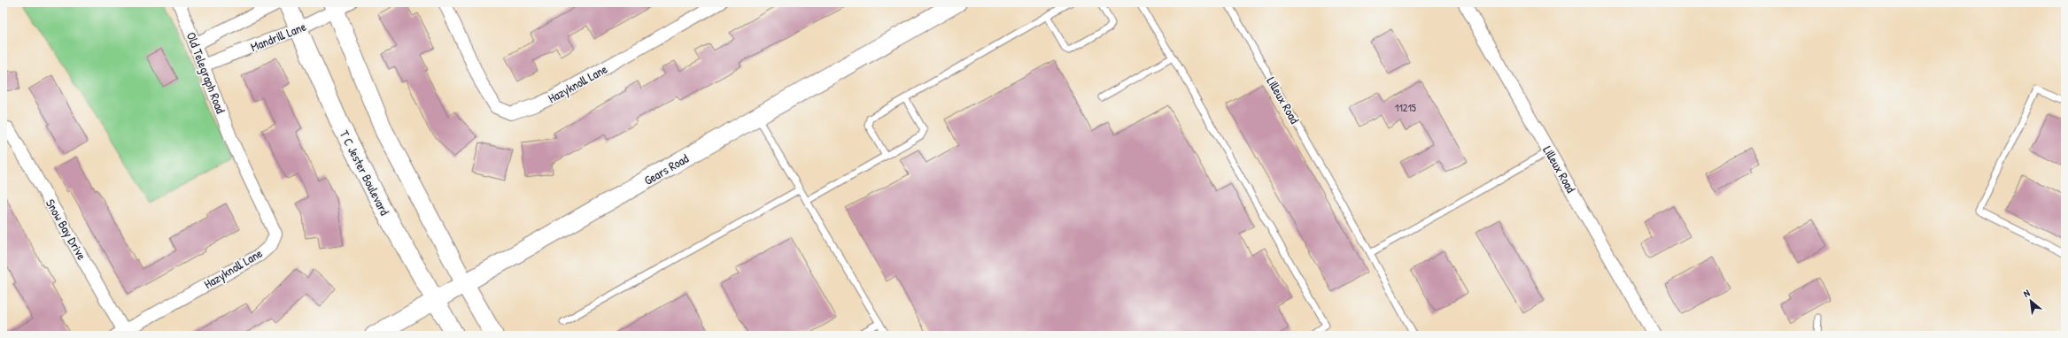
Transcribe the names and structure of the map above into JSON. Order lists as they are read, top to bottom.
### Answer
{
  "streets": {
    "main road": ["Gears Road", "T C Jester Boulevard"],
    "street": [
      "Mandrill Lane",
      "Old Telegraph Road",
      "Hazyknoll Lane",
      "Lilleux Road",
      "Snow Bay Drive"
    ]
  },
  "crossings": [
    ["Mandrill Lane", "Old Telegraph Road"],
    ["Mandrill Lane", "T C Jester Boulevard"],
    ["Old Telegraph Road", "Hazyknoll Lane"],
    ["Hazyknoll Lane", "Snow Bay Drive"],
    ["Gears Road", "T C Jester Boulevard"]
  ],
  "house_numbers": ["11215"],
  "north": "top left"
}
